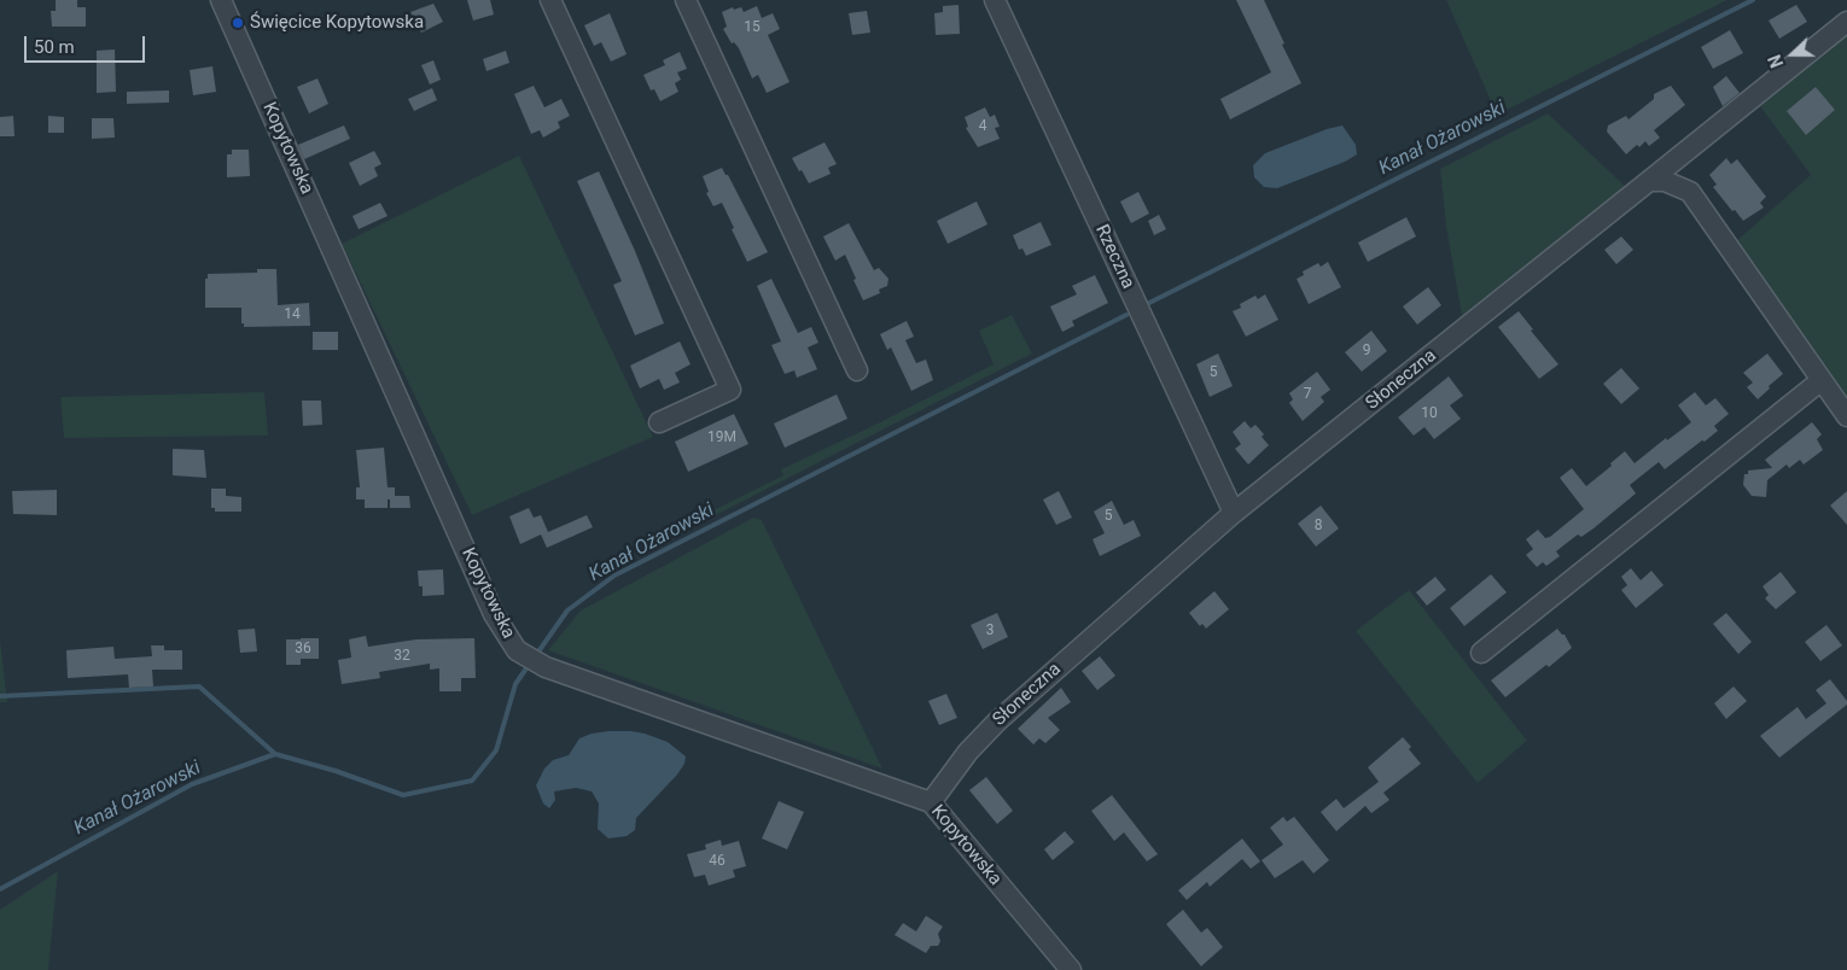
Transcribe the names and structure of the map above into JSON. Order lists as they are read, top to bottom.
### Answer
{
  "streets": {
    "street": ["Kopytowska", "Rzeczna", "Słoneczna"]
  },
  "crossings": [
    ["Kopytowska", "Słoneczna"],
    ["Rzeczna", "Słoneczna"]
  ],
  "water": ["Kanał Ożarowski"],
  "places": ["Święcice Kopytowska"],
  "house_numbers": [
    "15",
    "4",
    "14",
    "9",
    "5",
    "7",
    "10",
    "19M",
    "5",
    "8",
    "3",
    "36",
    "32",
    "46"
  ],
  "scale_bar": "50 m",
  "north": "left"
}
